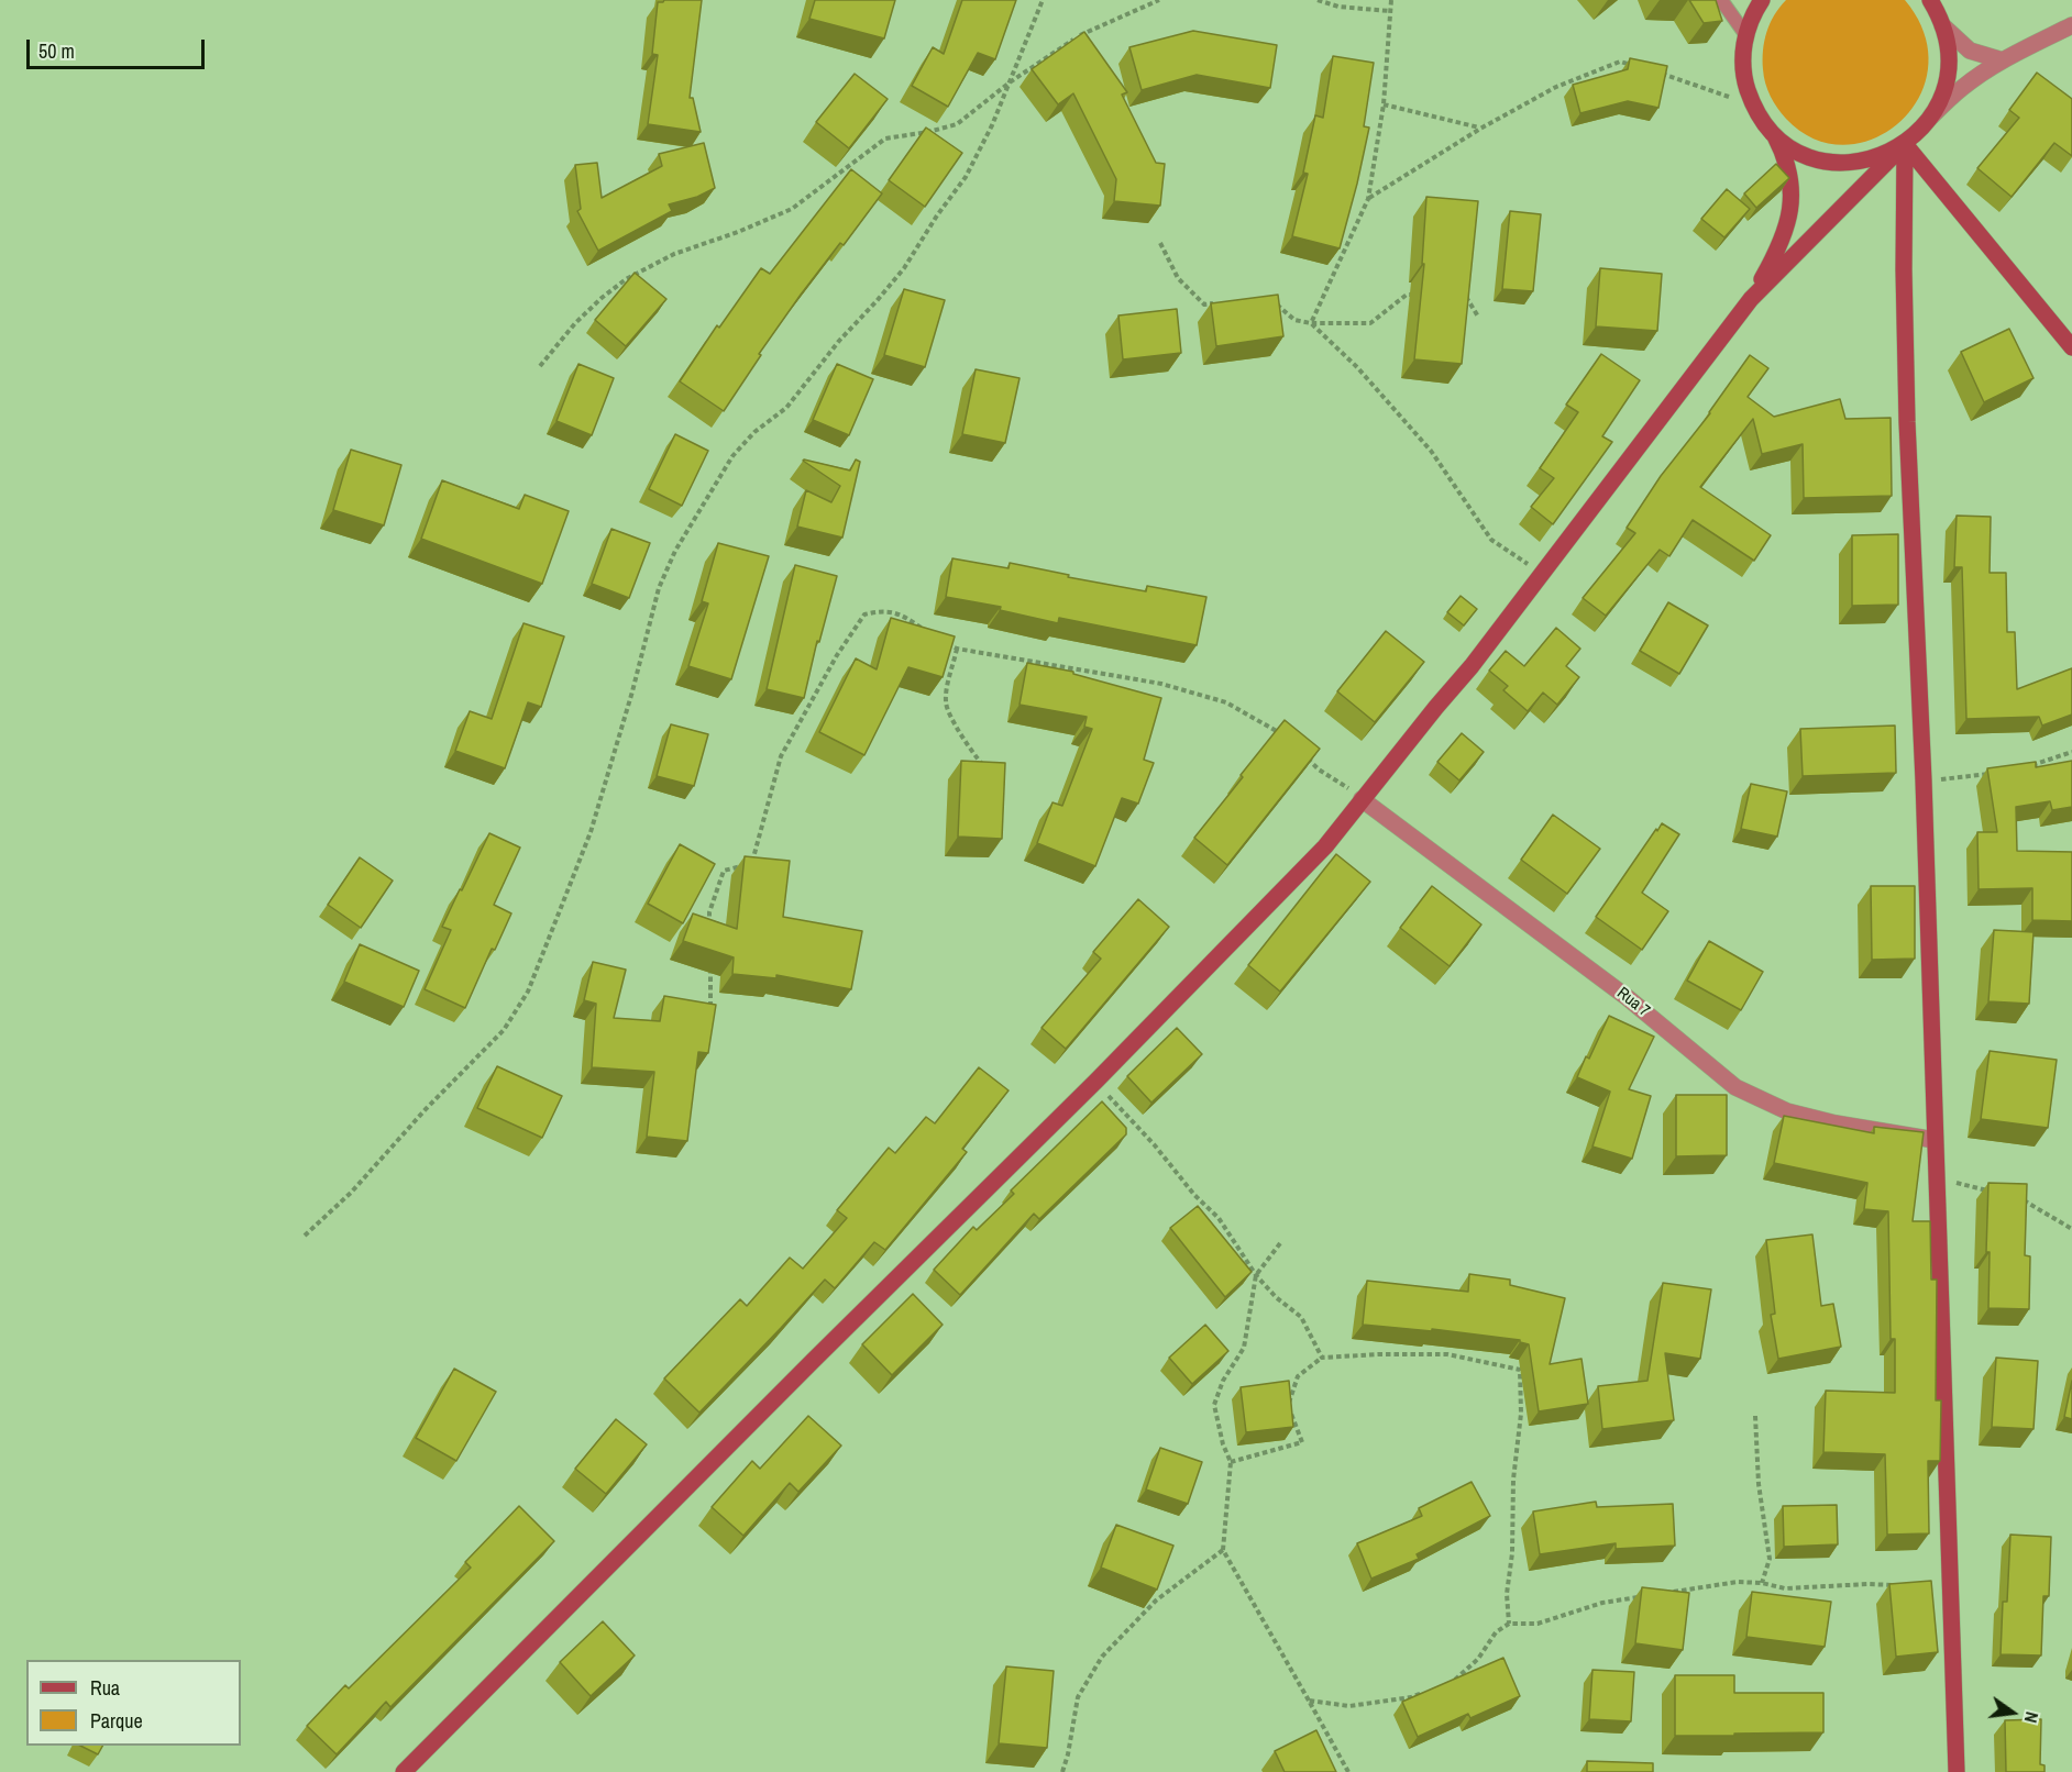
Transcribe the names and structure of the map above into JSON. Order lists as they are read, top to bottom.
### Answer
{
  "streets": {
    "street": ["Rua 7"]
  },
  "legend": ["Rua", "Parque"],
  "scale_bar": "50 m",
  "north": "right"
}
